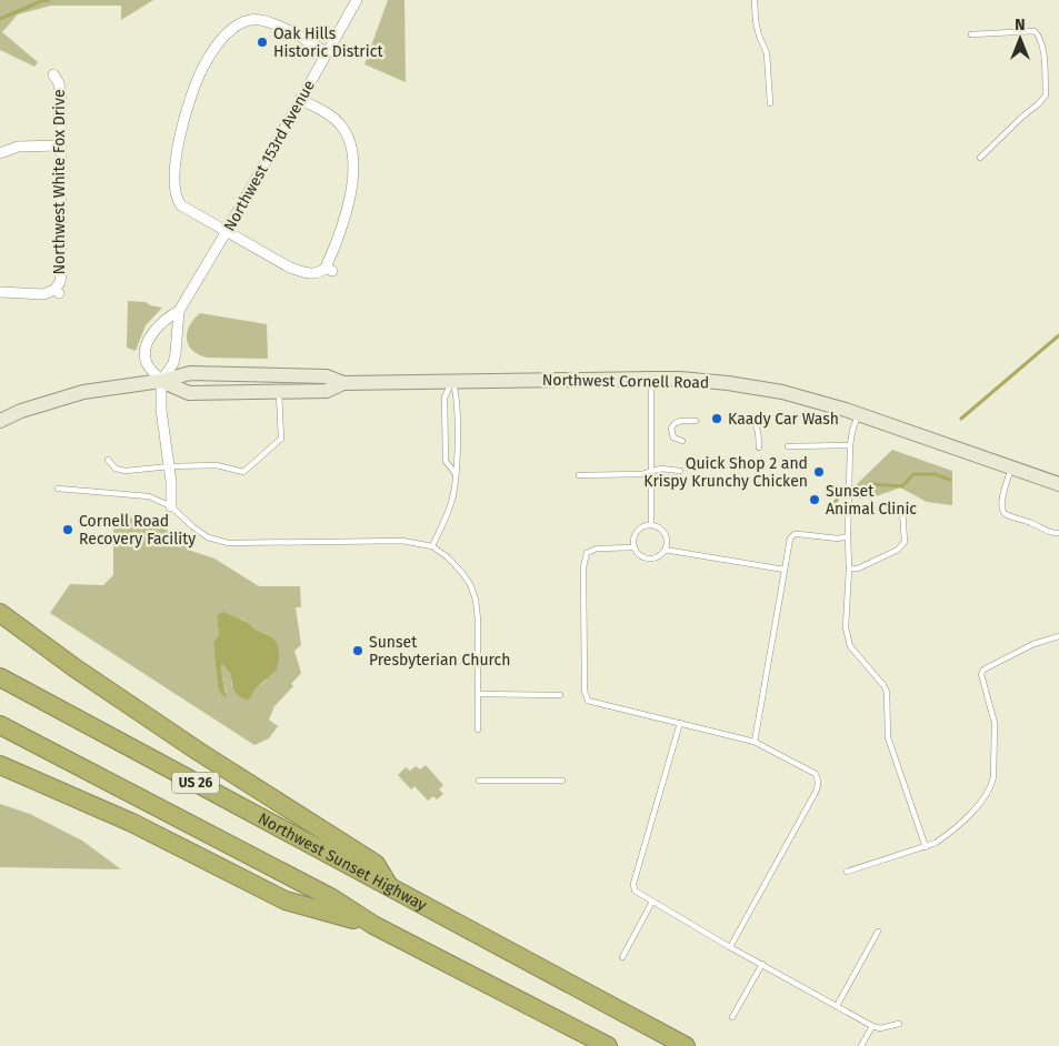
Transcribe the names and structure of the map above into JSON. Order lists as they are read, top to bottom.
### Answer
{
  "streets": {
    "highway": ["US 26", "Northwest Sunset Highway"],
    "main road": ["Northwest Cornell Road"],
    "street": ["Northwest 153rd Avenue", "Northwest White Fox Drive"]
  },
  "crossings": [
    ["Northwest 153rd Avenue", "Northwest Cornell Road"]
  ],
  "places": [
    "Oak Hills Historic District",
    "Kaady Car Wash",
    "Quick Shop 2 and Krispy Krunchy Chicken",
    "Sunset Animal Clinic",
    "Cornell Road Recovery Facility",
    "Sunset Presbyterian Church"
  ],
  "north": "top"
}
